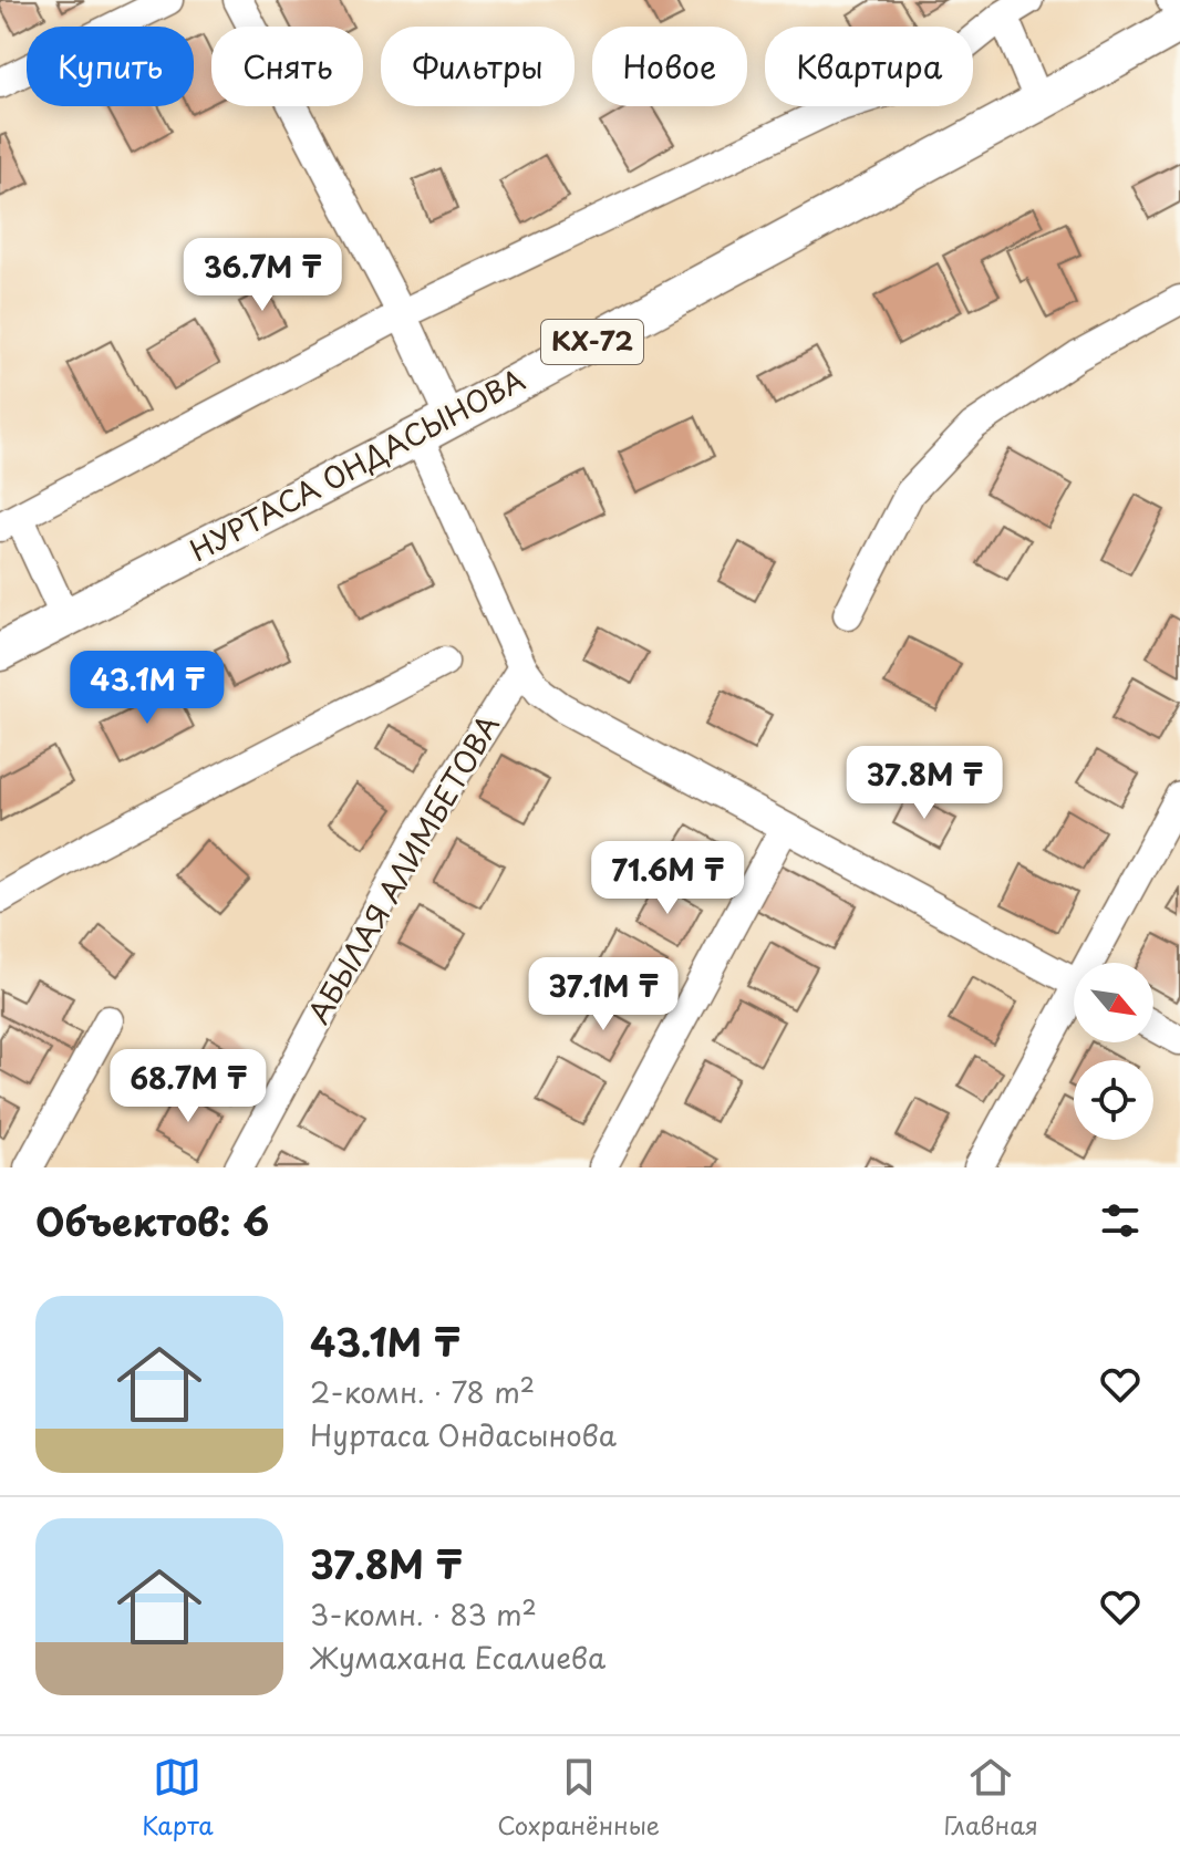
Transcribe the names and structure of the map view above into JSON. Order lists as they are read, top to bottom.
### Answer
{
  "streets": {
    "main road": ["КХ-72", "НУРТАСА ОНДАСЫНОВА"],
    "street": ["АБЫЛАЯ АЛИМБЕТОВА"]
  },
  "north": "bottom right",
  "page": {
    "chip": [
      "Купить",
      "Снять",
      "Фильтры",
      "Новое",
      "Квартира"
    ],
    "price": [
      "36.7M ₸",
      "43.1M ₸",
      "37.8M ₸",
      "71.6M ₸",
      "37.1M ₸",
      "68.7M ₸"
    ],
    "heading": "Объектов: 6",
    "list": [
      {
        "name": "43.1M ₸",
        "note": "2-комн. · 78 m² · Нуртаса Ондасынова"
      },
      {
        "name": "37.8M ₸",
        "note": "3-комн. · 83 m² · Жумахана Есалиева"
      }
    ],
    "tabs": ["Карта", "Сохранённые", "Главная"]
  }
}
